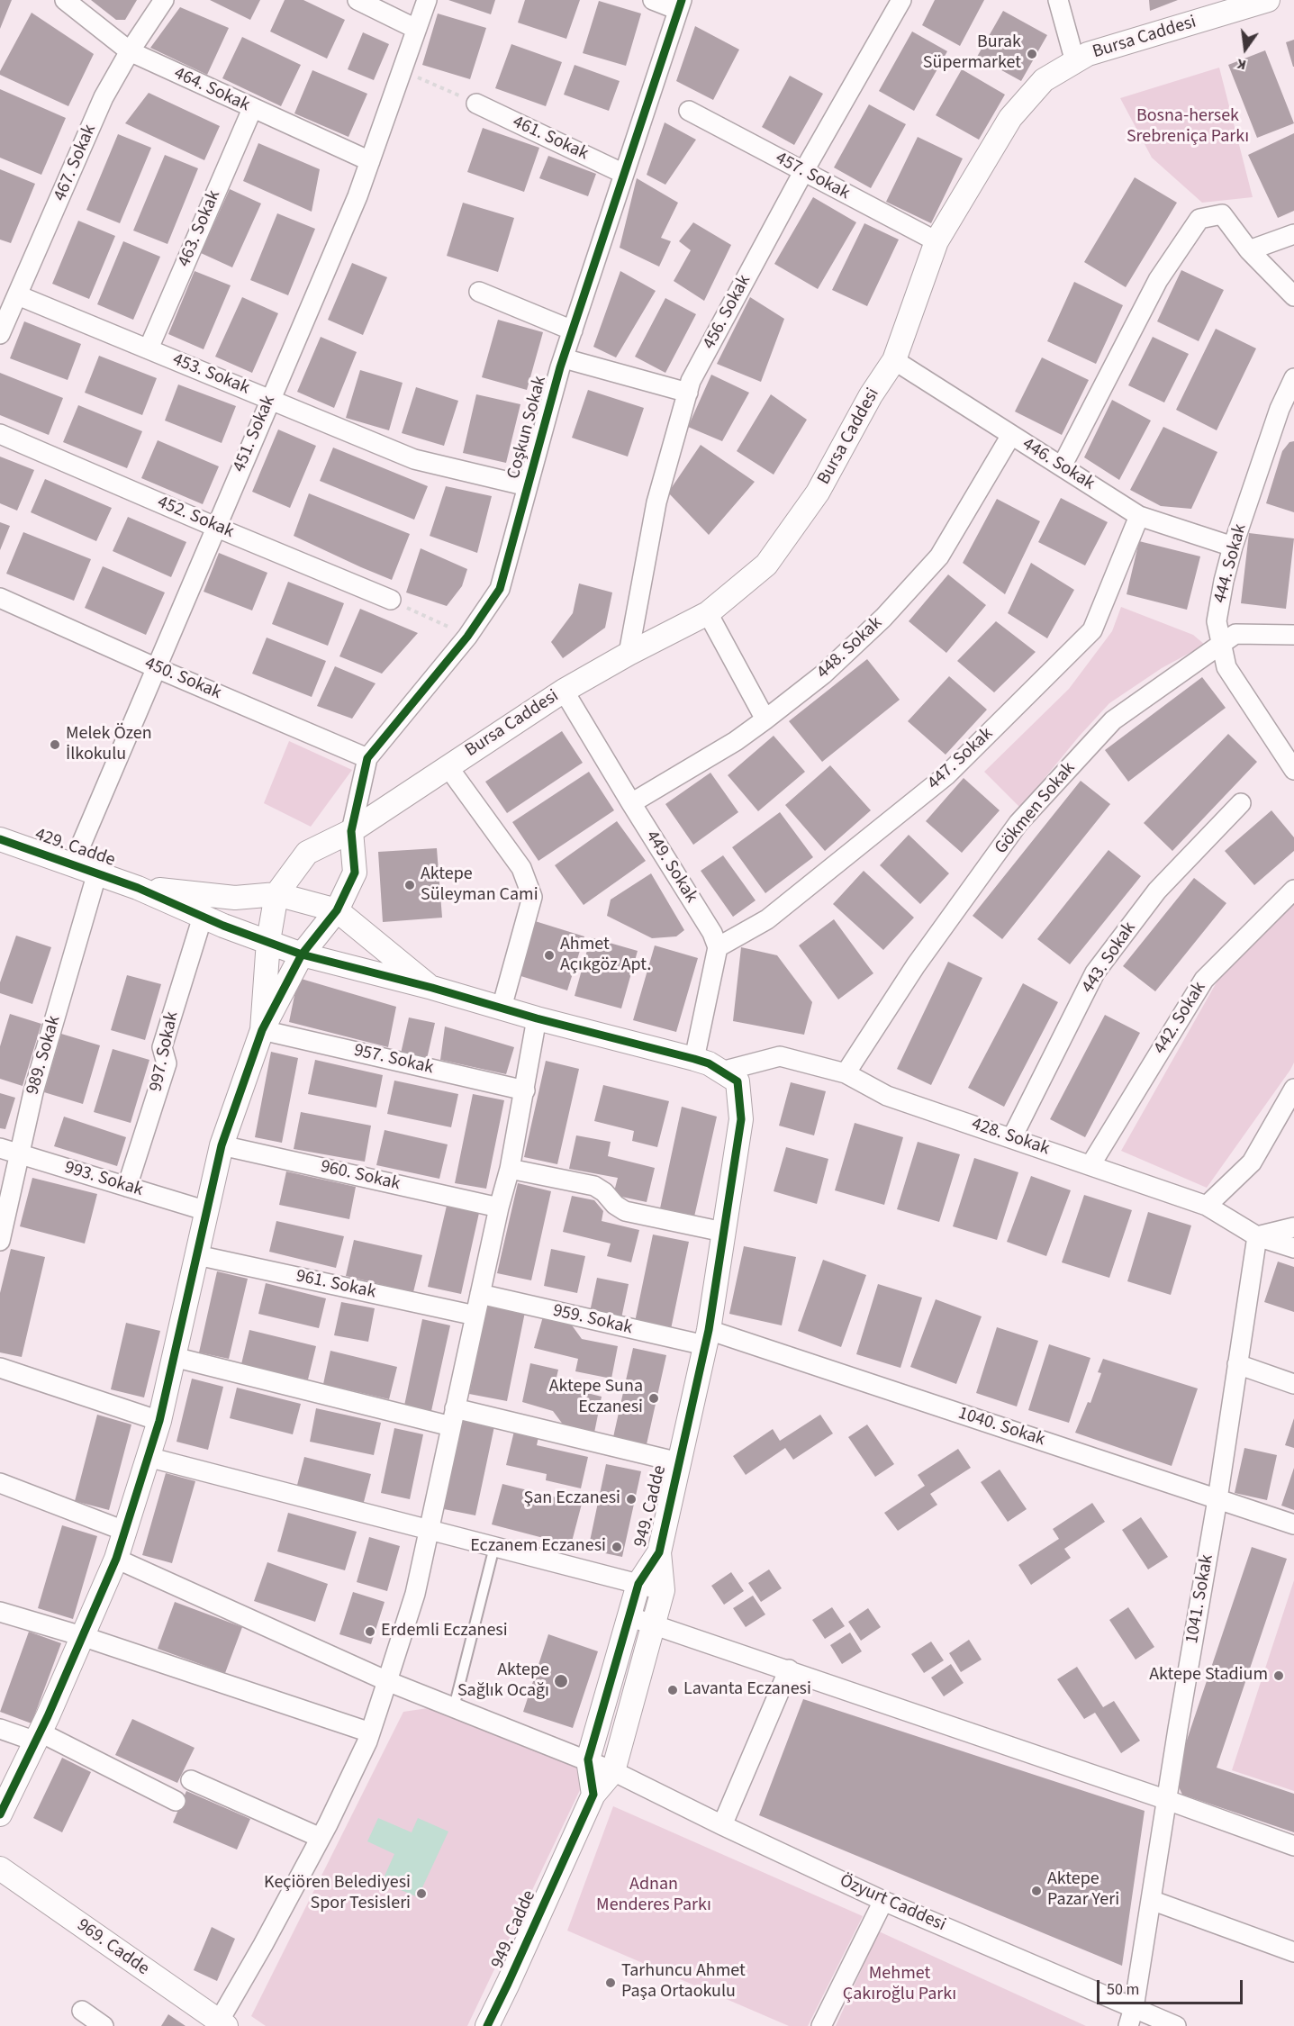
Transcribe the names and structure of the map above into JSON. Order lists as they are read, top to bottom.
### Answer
{
  "streets": {
    "street": [
      "Bursa Caddesi",
      "464. Sokak",
      "461. Sokak",
      "467. Sokak",
      "457. Sokak",
      "463. Sokak",
      "456. Sokak",
      "453. Sokak",
      "Coşkun Sokak",
      "451. Sokak",
      "446. Sokak",
      "452. Sokak",
      "444. Sokak",
      "448. Sokak",
      "450. Sokak",
      "447. Sokak",
      "Gökmen Sokak",
      "429. Cadde",
      "449. Sokak",
      "443. Sokak",
      "442. Sokak",
      "997. Sokak",
      "989. Sokak",
      "957. Sokak",
      "428. Sokak",
      "960. Sokak",
      "993. Sokak",
      "961. Sokak",
      "959. Sokak",
      "1040. Sokak",
      "949. Cadde",
      "1041. Sokak",
      "Özyurt Caddesi",
      "969. Cadde"
    ]
  },
  "crossings": [
    ["Bursa Caddesi", "457. Sokak"],
    ["Bursa Caddesi", "456. Sokak"],
    ["Bursa Caddesi", "Coşkun Sokak"],
    ["Bursa Caddesi", "446. Sokak"],
    ["Bursa Caddesi", "449. Sokak"],
    ["464. Sokak", "467. Sokak"],
    ["464. Sokak", "463. Sokak"],
    ["464. Sokak", "451. Sokak"],
    ["461. Sokak", "Coşkun Sokak"],
    ["467. Sokak", "453. Sokak"],
    ["457. Sokak", "456. Sokak"],
    ["463. Sokak", "453. Sokak"],
    ["453. Sokak", "Coşkun Sokak"],
    ["453. Sokak", "451. Sokak"],
    ["Coşkun Sokak", "450. Sokak"],
    ["451. Sokak", "452. Sokak"],
    ["451. Sokak", "450. Sokak"],
    ["451. Sokak", "429. Cadde"],
    ["446. Sokak", "444. Sokak"],
    ["446. Sokak", "448. Sokak"],
    ["446. Sokak", "447. Sokak"],
    ["444. Sokak", "Gökmen Sokak"],
    ["448. Sokak", "449. Sokak"],
    ["447. Sokak", "449. Sokak"],
    ["Gökmen Sokak", "428. Sokak"],
    ["429. Cadde", "989. Sokak"],
    ["443. Sokak", "428. Sokak"],
    ["442. Sokak", "428. Sokak"],
    ["997. Sokak", "993. Sokak"],
    ["989. Sokak", "993. Sokak"],
    ["428. Sokak", "949. Cadde"],
    ["428. Sokak", "1041. Sokak"],
    ["959. Sokak", "1040. Sokak"],
    ["959. Sokak", "949. Cadde"],
    ["1040. Sokak", "949. Cadde"],
    ["1040. Sokak", "1041. Sokak"],
    ["949. Cadde", "Özyurt Caddesi"],
    ["1041. Sokak", "Özyurt Caddesi"]
  ],
  "parks": ["Bosna-hersek Srebreniça Parkı", "Adnan Menderes Parkı", "Mehmet Çakıroğlu Parkı"],
  "places": [
    "Burak Süpermarket",
    "Melek Özen İlkokulu",
    "Aktepe Süleyman Cami",
    "Ahmet Açıkgöz Apt.",
    "Aktepe Suna Eczanesi",
    "Şan Eczanesi",
    "Eczanem Eczanesi",
    "Erdemli Eczanesi",
    "Aktepe Stadium",
    "Aktepe Sağlık Ocağı",
    "Lavanta Eczanesi",
    "Aktepe Pazar Yeri",
    "Keçiören Belediyesi Spor Tesisleri",
    "Tarhuncu Ahmet Paşa Ortaokulu"
  ],
  "scale_bar": "50 m",
  "north": "bottom"
}
